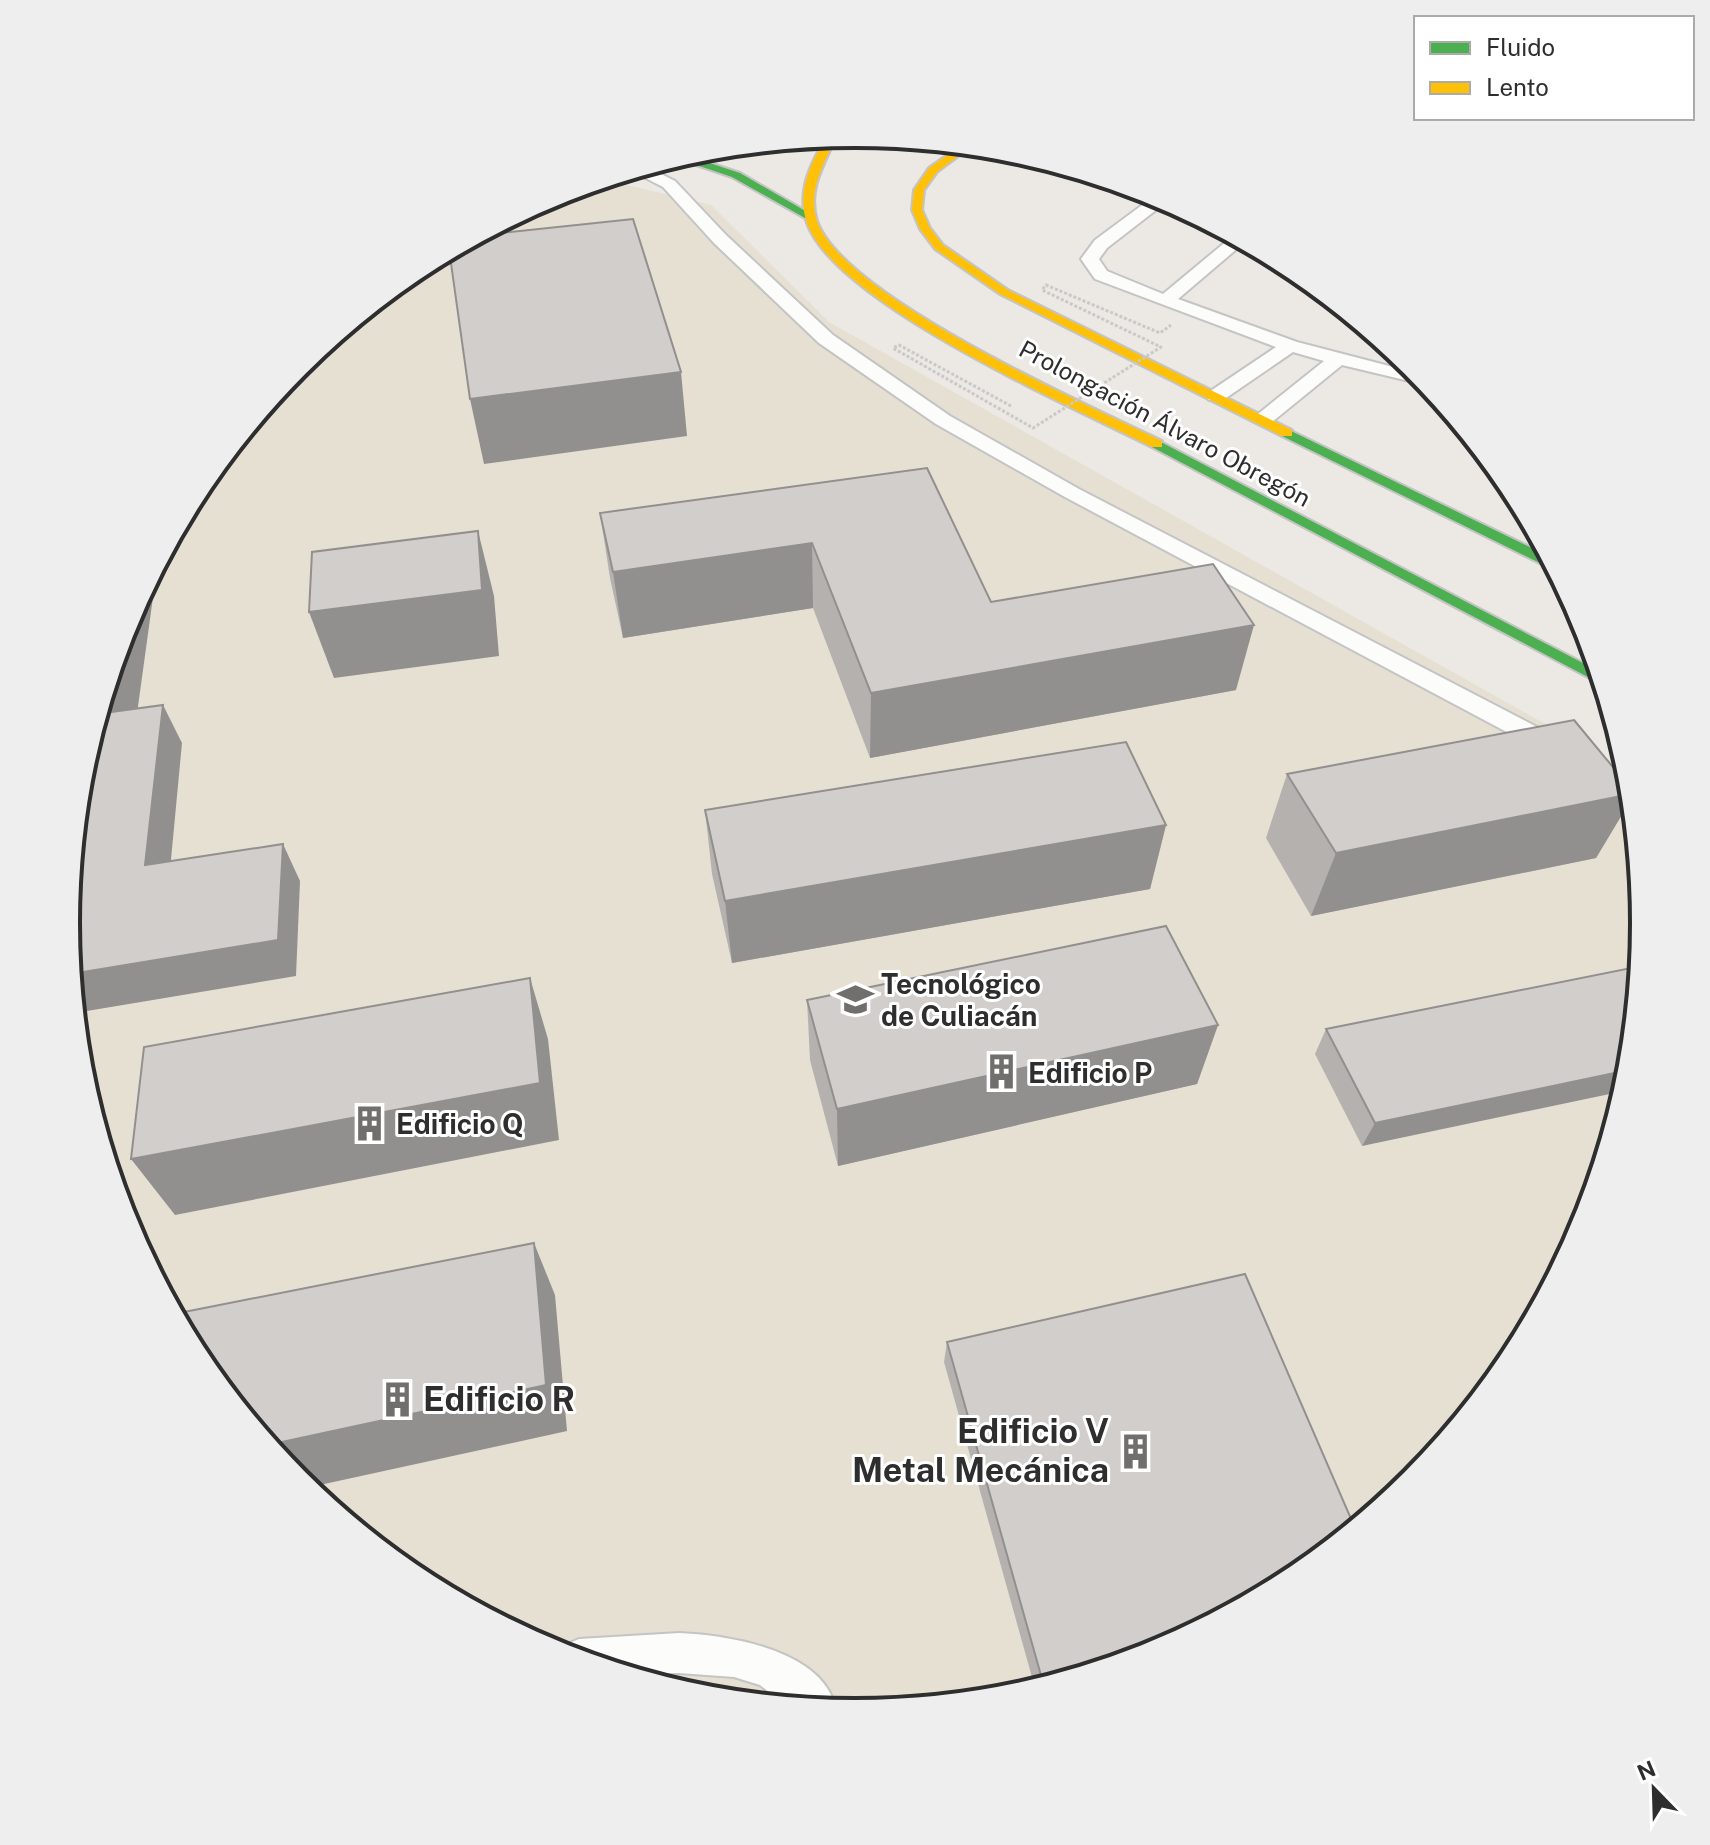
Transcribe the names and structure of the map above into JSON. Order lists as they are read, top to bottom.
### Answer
{
  "streets": {
    "main road": ["Prolongación Álvaro Obregón"]
  },
  "places": {
    "school or university": ["Tecnológico de Culiacán"],
    "building": [
      "Edificio P",
      "Edificio Q",
      "Edificio R",
      "Edificio V Metal Mecánica"
    ]
  },
  "legend": ["Fluido", "Lento"],
  "north": "top left"
}
